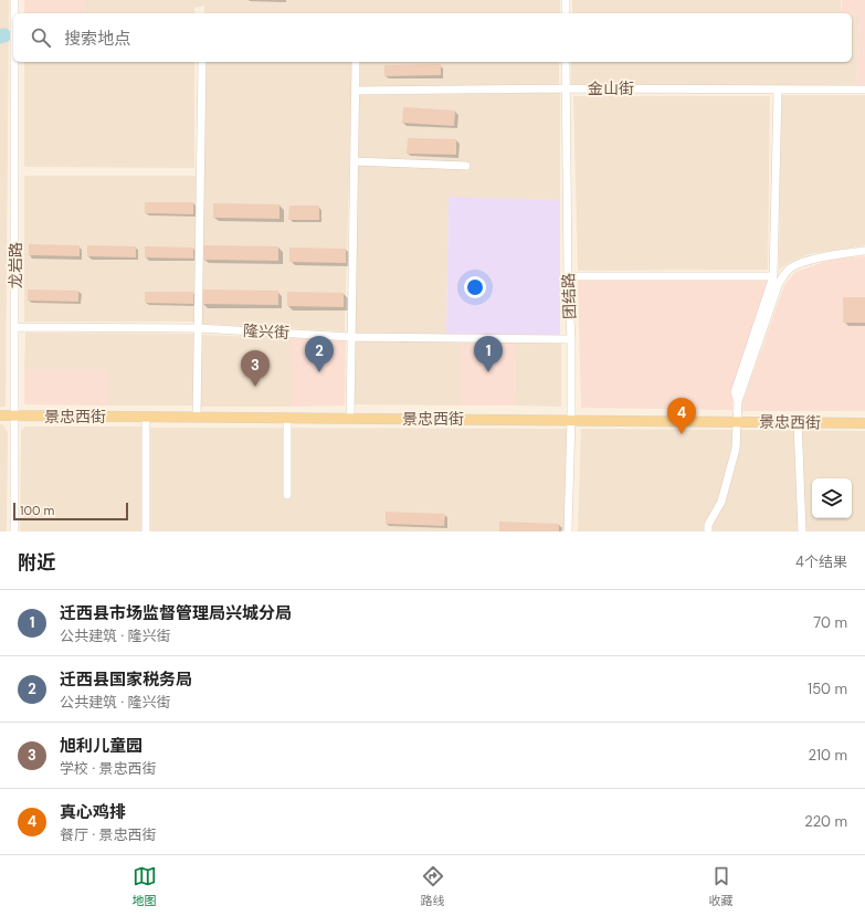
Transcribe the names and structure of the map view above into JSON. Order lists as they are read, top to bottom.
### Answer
{
  "streets": {
    "main road": ["景忠西街"],
    "street": [
      "金山街",
      "龙岩路",
      "团结路",
      "隆兴街"
    ]
  },
  "crossings": [
    ["金山街", "团结路"],
    ["龙岩路", "隆兴街"],
    ["龙岩路", "景忠西街"],
    ["团结路", "隆兴街"],
    ["团结路", "景忠西街"]
  ],
  "scale_bar": "100 m",
  "page": {
    "search": "搜索地点",
    "pins": [
      "1",
      "2",
      "3",
      "4"
    ],
    "scale": "100 m",
    "heading": ["附近", "4个结果"],
    "list": [
      {
        "mark": "1",
        "name": "迁西县市场监督管理局兴城分局",
        "note": "公共建筑 · 隆兴街",
        "value": "70 m"
      },
      {
        "mark": "2",
        "name": "迁西县国家税务局",
        "note": "公共建筑 · 隆兴街",
        "value": "150 m"
      },
      {
        "mark": "3",
        "name": "旭利儿童园",
        "note": "学校 · 景忠西街",
        "value": "210 m"
      },
      {
        "mark": "4",
        "name": "真心鸡排",
        "note": "餐厅 · 景忠西街",
        "value": "220 m"
      }
    ],
    "nav": ["地图", "路线", "收藏"]
  }
}
